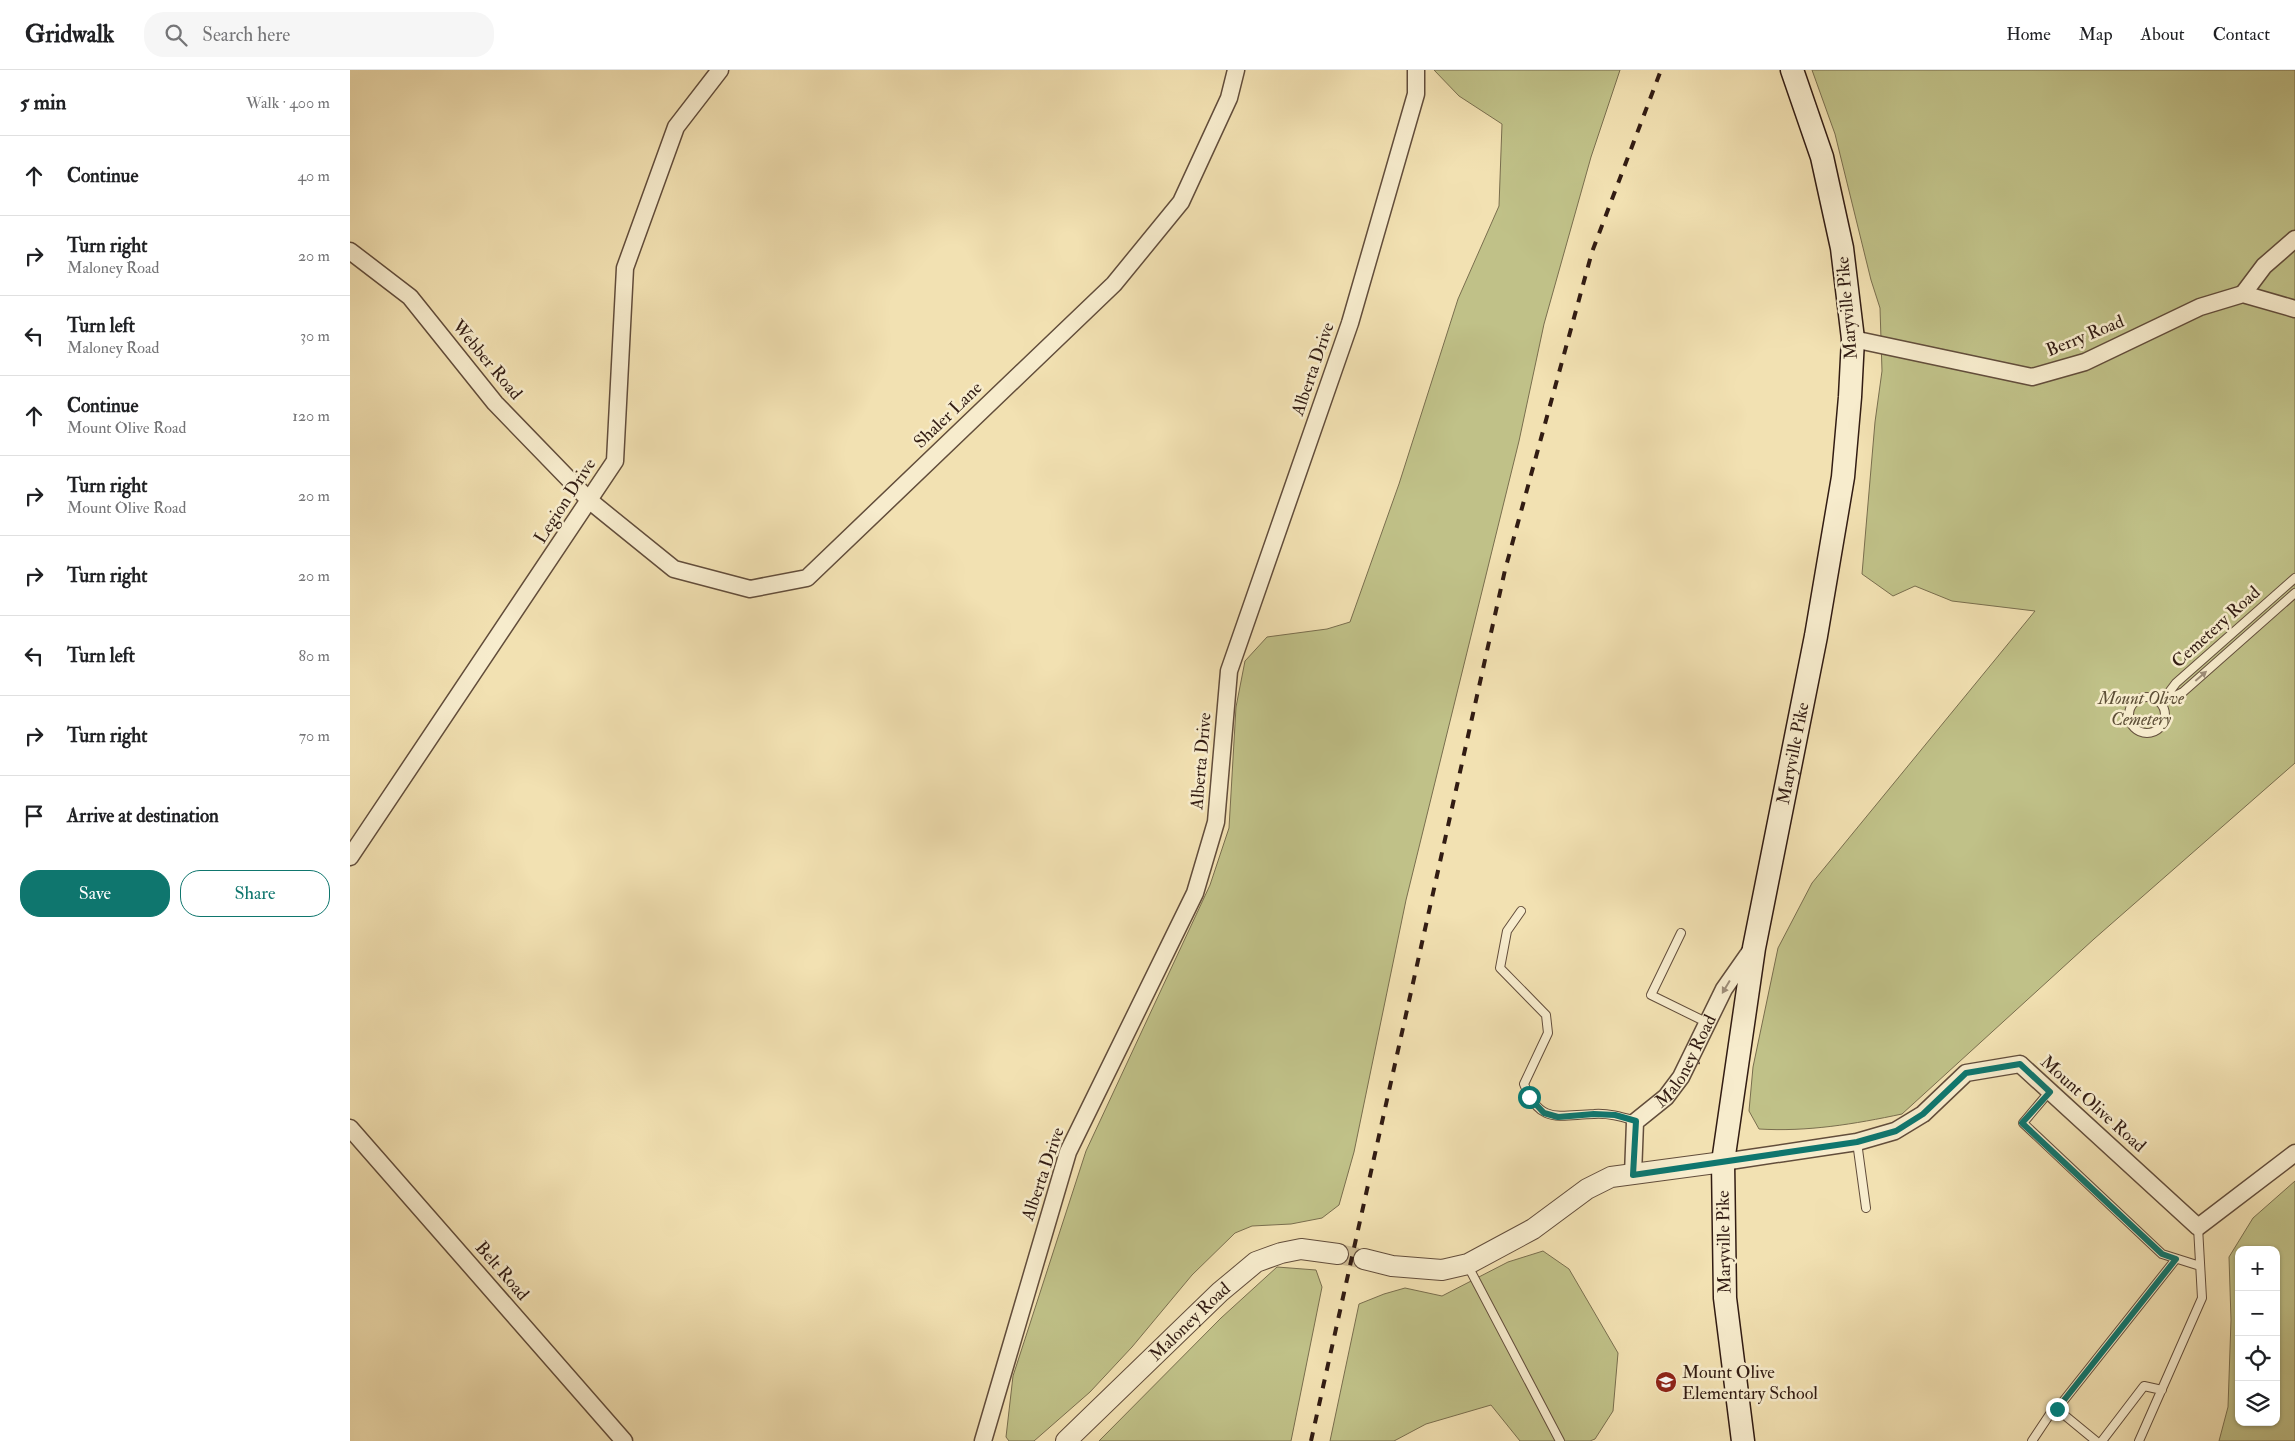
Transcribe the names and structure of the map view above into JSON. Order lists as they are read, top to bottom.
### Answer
{
  "streets": {
    "main road": ["Maryville Pike"],
    "street": [
      "Berry Road",
      "Webber Road",
      "Alberta Drive",
      "Shaler Lane",
      "Legion Drive",
      "Maloney Road",
      "Mount Olive Road",
      "Belt Road"
    ],
    "lane": ["Cemetery Road"]
  },
  "crossings": [
    ["Maryville Pike", "Berry Road"],
    ["Maryville Pike", "Maloney Road"],
    ["Maryville Pike", "Mount Olive Road"],
    ["Webber Road", "Shaler Lane"],
    ["Webber Road", "Legion Drive"],
    ["Shaler Lane", "Legion Drive"]
  ],
  "parks": ["Mount Olive Cemetery"],
  "places": {
    "school or university": ["Mount Olive Elementary School"]
  },
  "page": {
    "header": "Gridwalk",
    "search": "Search here",
    "nav": [
      "Home",
      "Map",
      "About",
      "Contact"
    ],
    "heading": ["5 min", "Walk · 400 m"],
    "list": [
      ["Continue", "40 m"],
      ["Turn right", "Maloney Road", "20 m"],
      ["Turn left", "Maloney Road", "30 m"],
      ["Continue", "Mount Olive Road", "120 m"],
      ["Turn right", "Mount Olive Road", "20 m"],
      ["Turn right", "20 m"],
      ["Turn left", "80 m"],
      ["Turn right", "70 m"],
      "Arrive at destination"
    ],
    "buttons": ["Save", "Share"],
    "map_buttons": ["+", "−"]
  }
}
